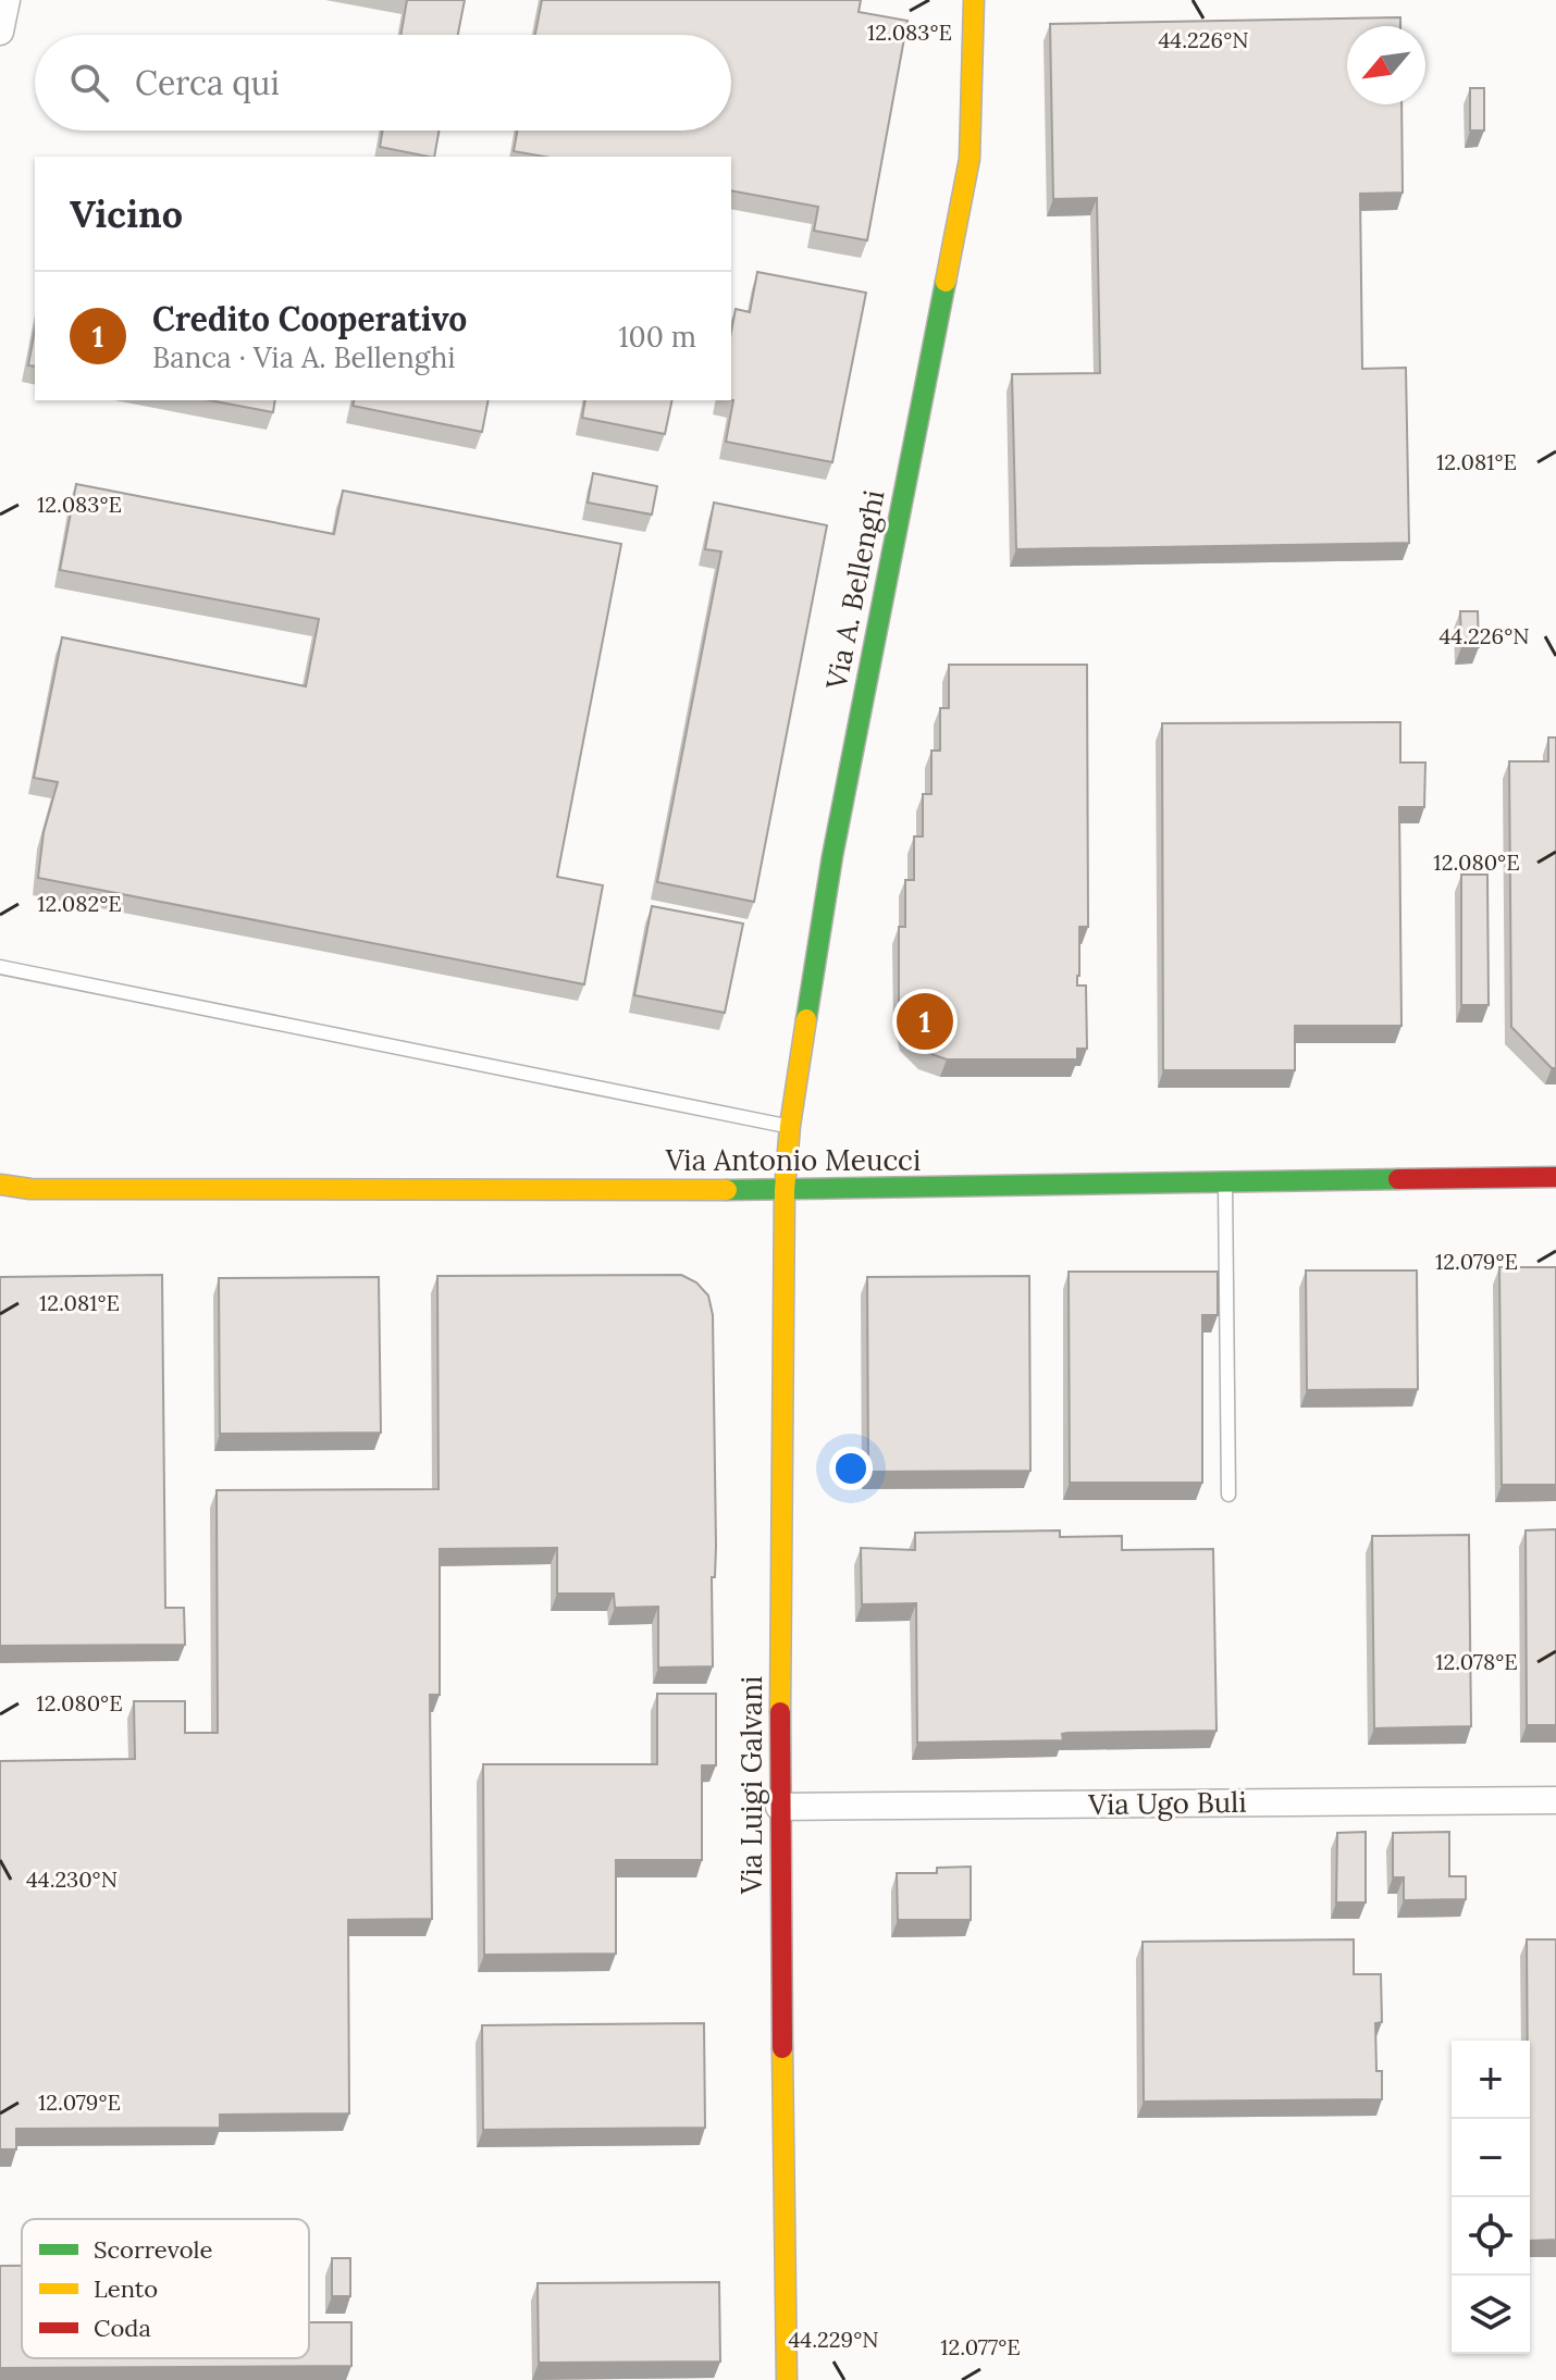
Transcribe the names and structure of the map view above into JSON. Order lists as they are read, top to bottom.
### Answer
{
  "streets": {
    "street": [
      "Via A. Bellenghi",
      "Via Antonio Meucci",
      "Via Luigi Galvani",
      "Via Ugo Buli"
    ]
  },
  "crossings": [
    ["Via A. Bellenghi", "Via Antonio Meucci"],
    ["Via A. Bellenghi", "Via Luigi Galvani"],
    ["Via Antonio Meucci", "Via Luigi Galvani"],
    ["Via Luigi Galvani", "Via Ugo Buli"]
  ],
  "legend": ["Scorrevole", "Lento", "Coda"],
  "north": "bottom left",
  "page": {
    "search": "Cerca qui",
    "heading": "Vicino",
    "list": [
      {
        "mark": "1",
        "name": "Credito Cooperativo",
        "note": "Banca · Via A. Bellenghi",
        "value": "100 m"
      }
    ],
    "pins": "1",
    "map_buttons": ["+", "−"]
  },
  "coordinates": [
    "12.083°E",
    "44.226°N",
    "12.081°E",
    "12.080°E",
    "12.082°E",
    "12.079°E",
    "12.078°E",
    "44.230°N",
    "44.229°N",
    "12.077°E"
  ]
}
